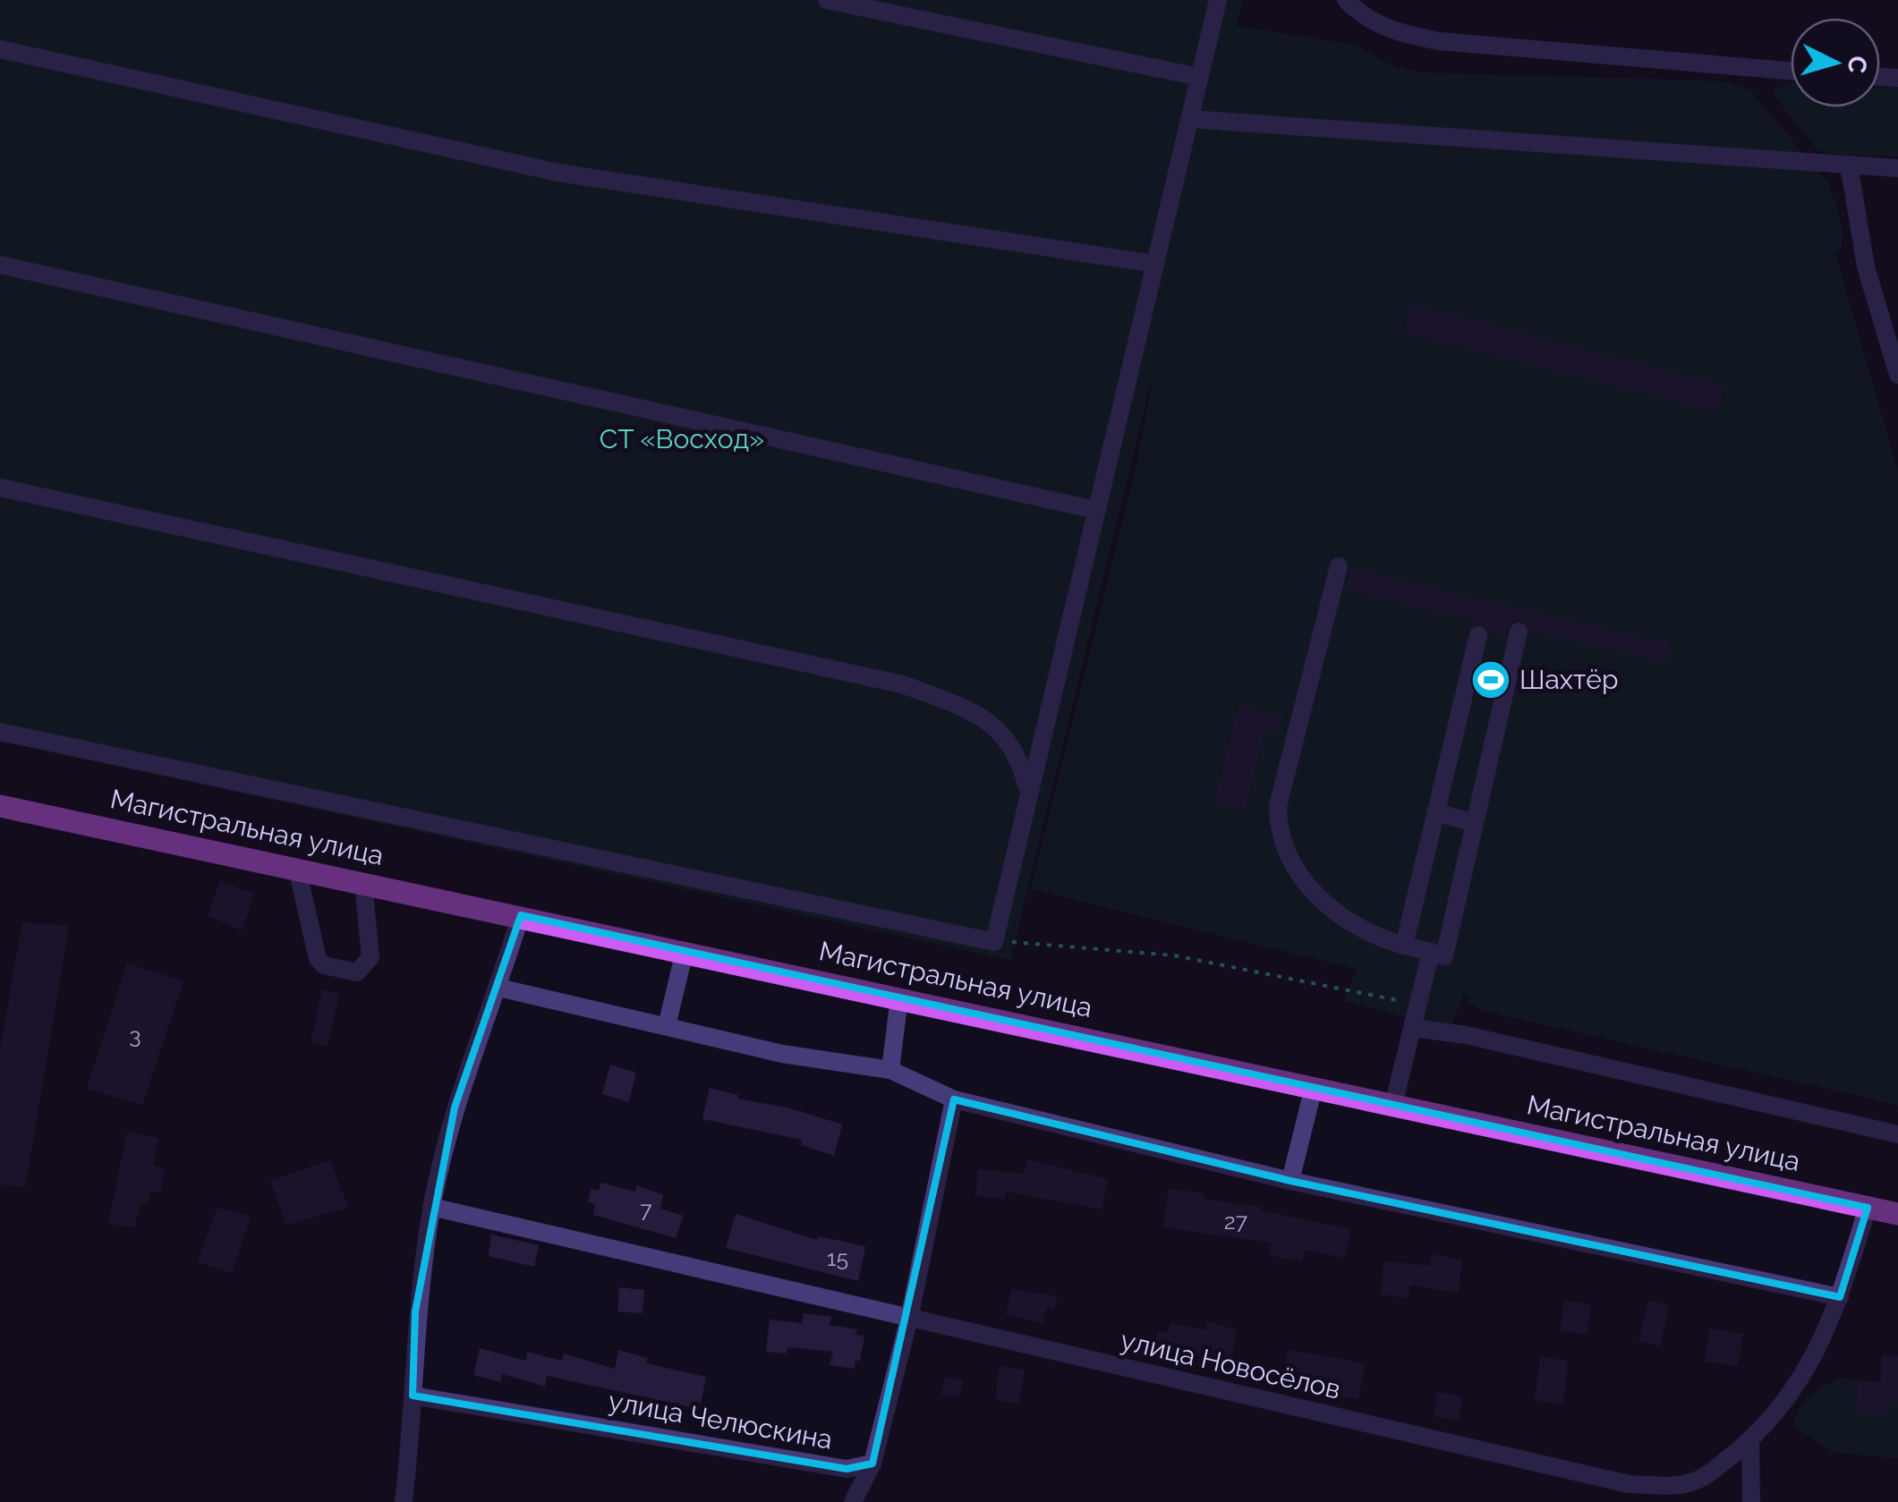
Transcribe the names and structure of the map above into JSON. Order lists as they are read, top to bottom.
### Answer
{
  "streets": {
    "main road": ["Магистральная улица"],
    "street": ["улица Новосёлов", "улица Челюскина"]
  },
  "crossings": [
    ["Магистральная улица", "улица Новосёлов"]
  ],
  "parks": ["СТ «Восход»"],
  "places": {
    "sports": ["Шахтёр"]
  },
  "house_numbers": [
    "3",
    "7",
    "27",
    "15"
  ],
  "north": "right"
}
